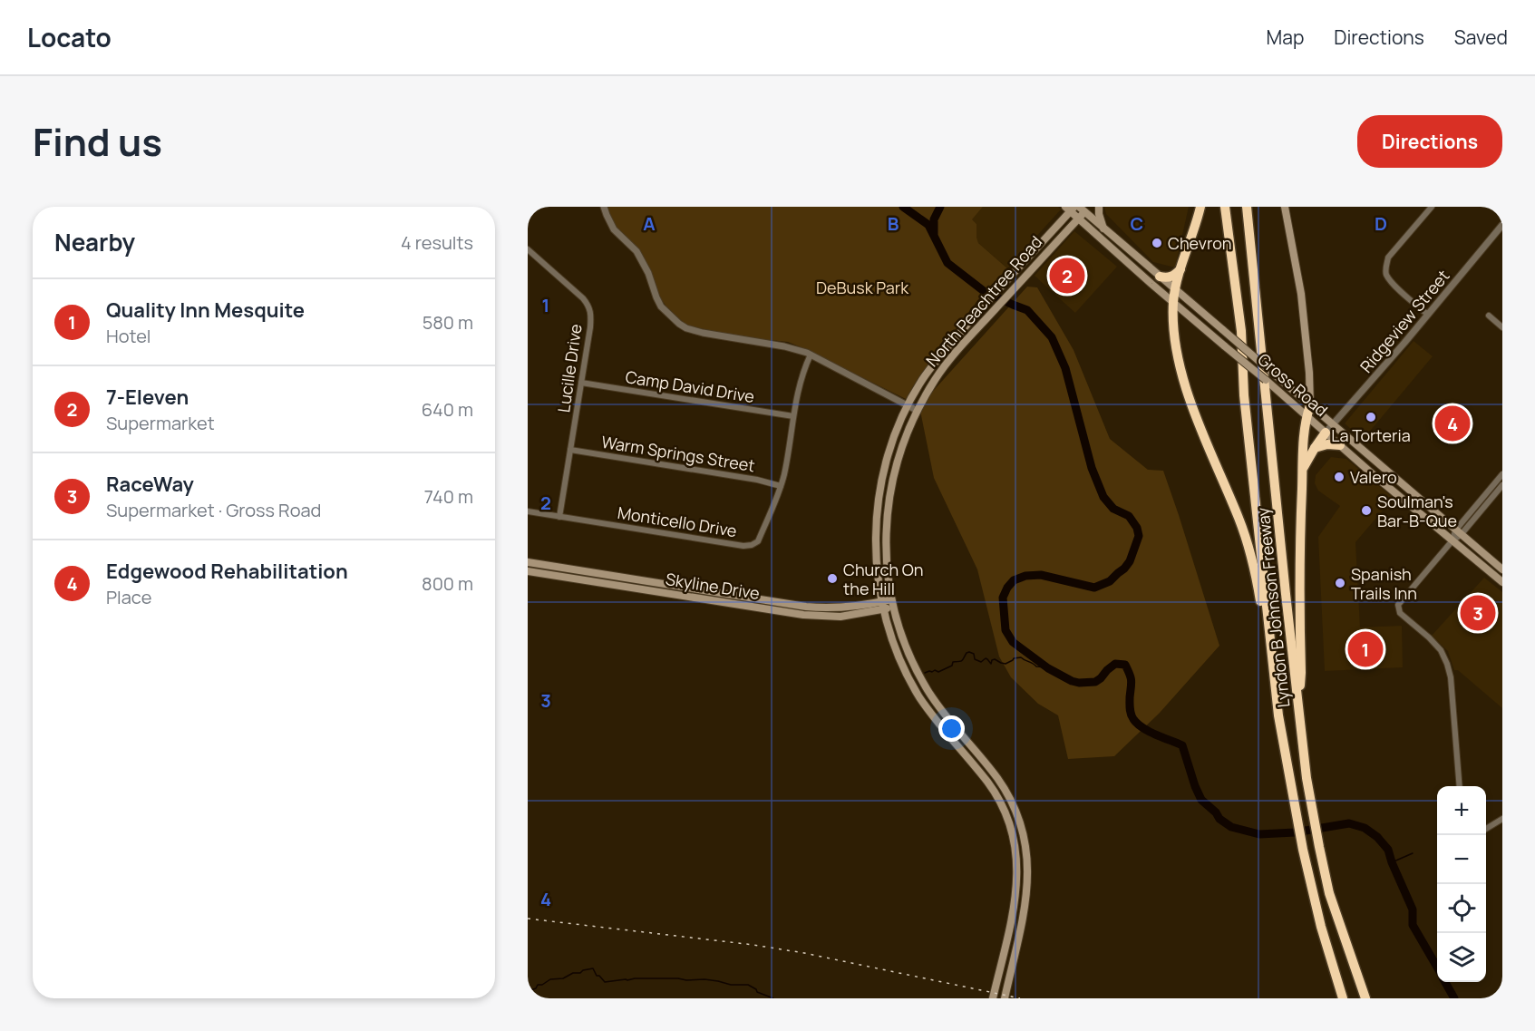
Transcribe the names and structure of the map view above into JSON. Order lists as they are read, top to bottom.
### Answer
{
  "streets": {
    "highway": ["Lyndon B Johnson Freeway"],
    "main road": ["North Peachtree Road", "Gross Road", "Skyline Drive"],
    "street": [
      "Ridgeview Street",
      "Lucille Drive",
      "Camp David Drive",
      "Warm Springs Street",
      "Monticello Drive"
    ]
  },
  "crossings": [
    ["North Peachtree Road", "Gross Road"],
    ["North Peachtree Road", "Skyline Drive"],
    ["Ridgeview Street", "Gross Road"],
    ["Lucille Drive", "Camp David Drive"],
    ["Lucille Drive", "Warm Springs Street"],
    ["Lucille Drive", "Monticello Drive"],
    ["Camp David Drive", "Monticello Drive"],
    ["Warm Springs Street", "Monticello Drive"]
  ],
  "parks": ["DeBusk Park"],
  "places": [
    "Chevron",
    "La Torteria",
    "Valero",
    "Soulman's Bar-B-Que",
    "Church On the Hill",
    "Spanish Trails Inn"
  ],
  "page": {
    "header": "Locato",
    "nav": ["Map", "Directions", "Saved"],
    "title": "Find us",
    "buttons": "Directions",
    "heading": ["Nearby", "4 results"],
    "pins": [
      "2",
      "4",
      "3",
      "1"
    ],
    "list": [
      {
        "mark": "1",
        "name": "Quality Inn Mesquite",
        "note": "Hotel",
        "value": "580 m"
      },
      {
        "mark": "2",
        "name": "7-Eleven",
        "note": "Supermarket",
        "value": "640 m"
      },
      {
        "mark": "3",
        "name": "RaceWay",
        "note": "Supermarket · Gross Road",
        "value": "740 m"
      },
      {
        "mark": "4",
        "name": "Edgewood Rehabilitation",
        "note": "Place",
        "value": "800 m"
      }
    ],
    "map_buttons": ["+", "−"]
  },
  "grid": {
    "columns": [
      "A",
      "B",
      "C",
      "D"
    ],
    "rows": [
      "1",
      "2",
      "3",
      "4"
    ]
  }
}
